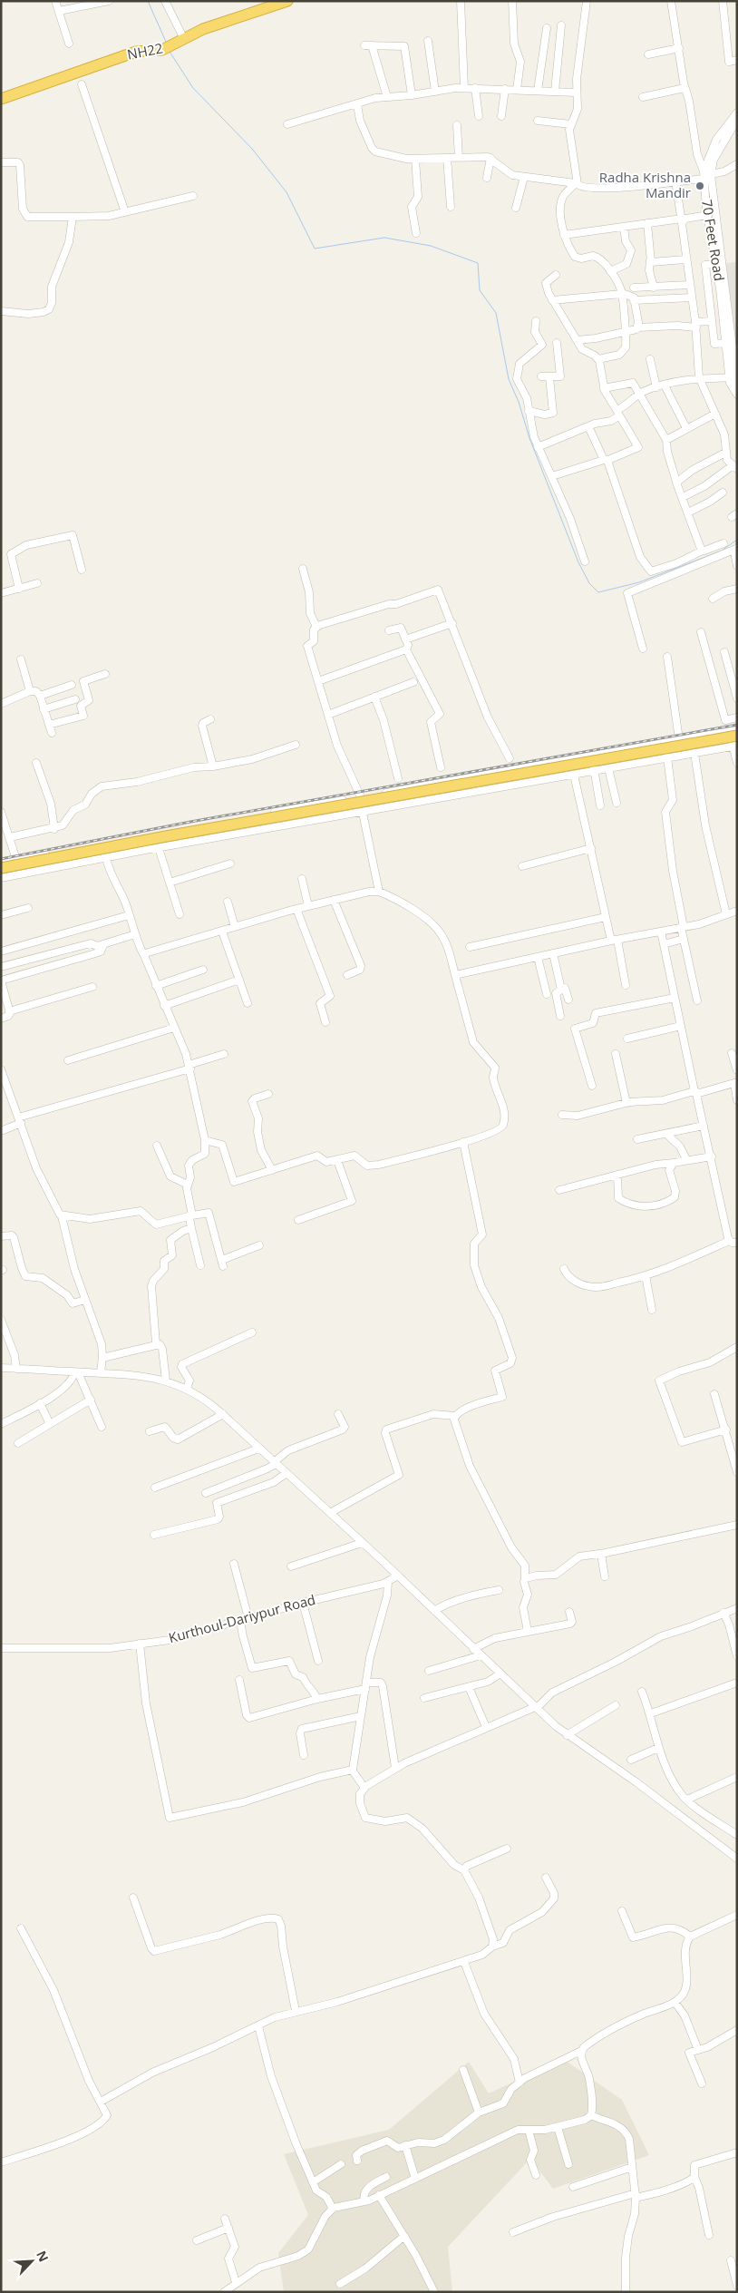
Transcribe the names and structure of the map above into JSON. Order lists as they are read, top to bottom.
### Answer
{
  "streets": {
    "highway": ["NH22"],
    "street": ["70 Feet Road", "Kurthoul-Dariypur Road"]
  },
  "places": ["Radha Krishna Mandir"],
  "north": "top right"
}
